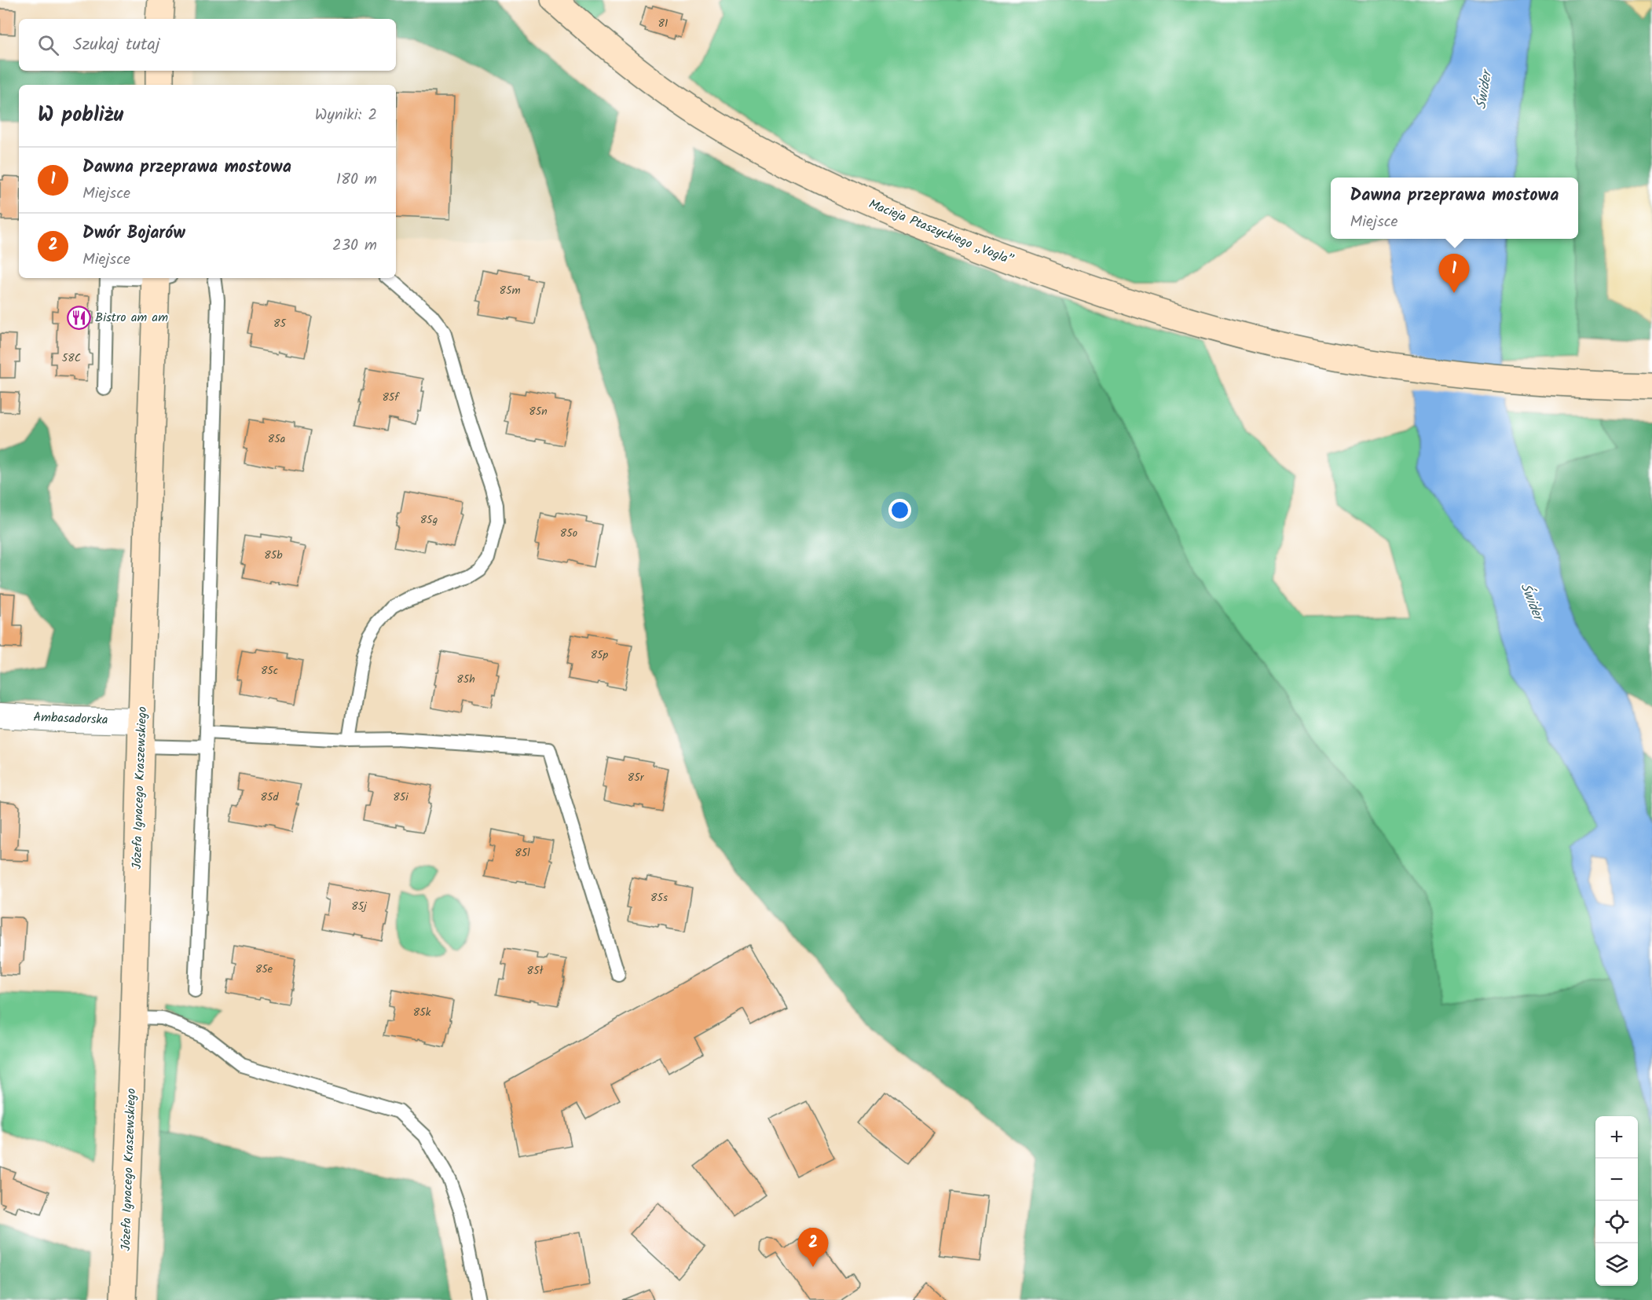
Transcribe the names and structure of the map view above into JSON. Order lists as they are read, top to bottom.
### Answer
{
  "streets": {
    "street": ["Macieja Ptaszyckiego „Vogla”", "Ambasadorska", "Józefa Ignacego Kraszewskiego"]
  },
  "crossings": [
    ["Ambasadorska", "Józefa Ignacego Kraszewskiego"]
  ],
  "water": ["Świder"],
  "places": {
    "restaurant": ["Bistro am am"]
  },
  "house_numbers": [
    "81",
    "85m",
    "85",
    "58C",
    "85f",
    "85n",
    "85a",
    "85g",
    "85o",
    "85b",
    "85p",
    "85c",
    "85h",
    "85r",
    "85d",
    "85i",
    "85l",
    "85s",
    "85j",
    "85e",
    "85ł",
    "85k"
  ],
  "page": {
    "search": "Szukaj tutaj",
    "heading": ["W pobliżu", "Wyniki: 2"],
    "list": [
      {
        "mark": "1",
        "name": "Dawna przeprawa mostowa",
        "note": "Miejsce",
        "value": "180 m"
      },
      {
        "mark": "2",
        "name": "Dwór Bojarów",
        "note": "Miejsce",
        "value": "230 m"
      }
    ],
    "popup": ["Dawna przeprawa mostowa", "Miejsce"],
    "pins": ["1", "2"],
    "map_buttons": ["+", "−"]
  }
}
